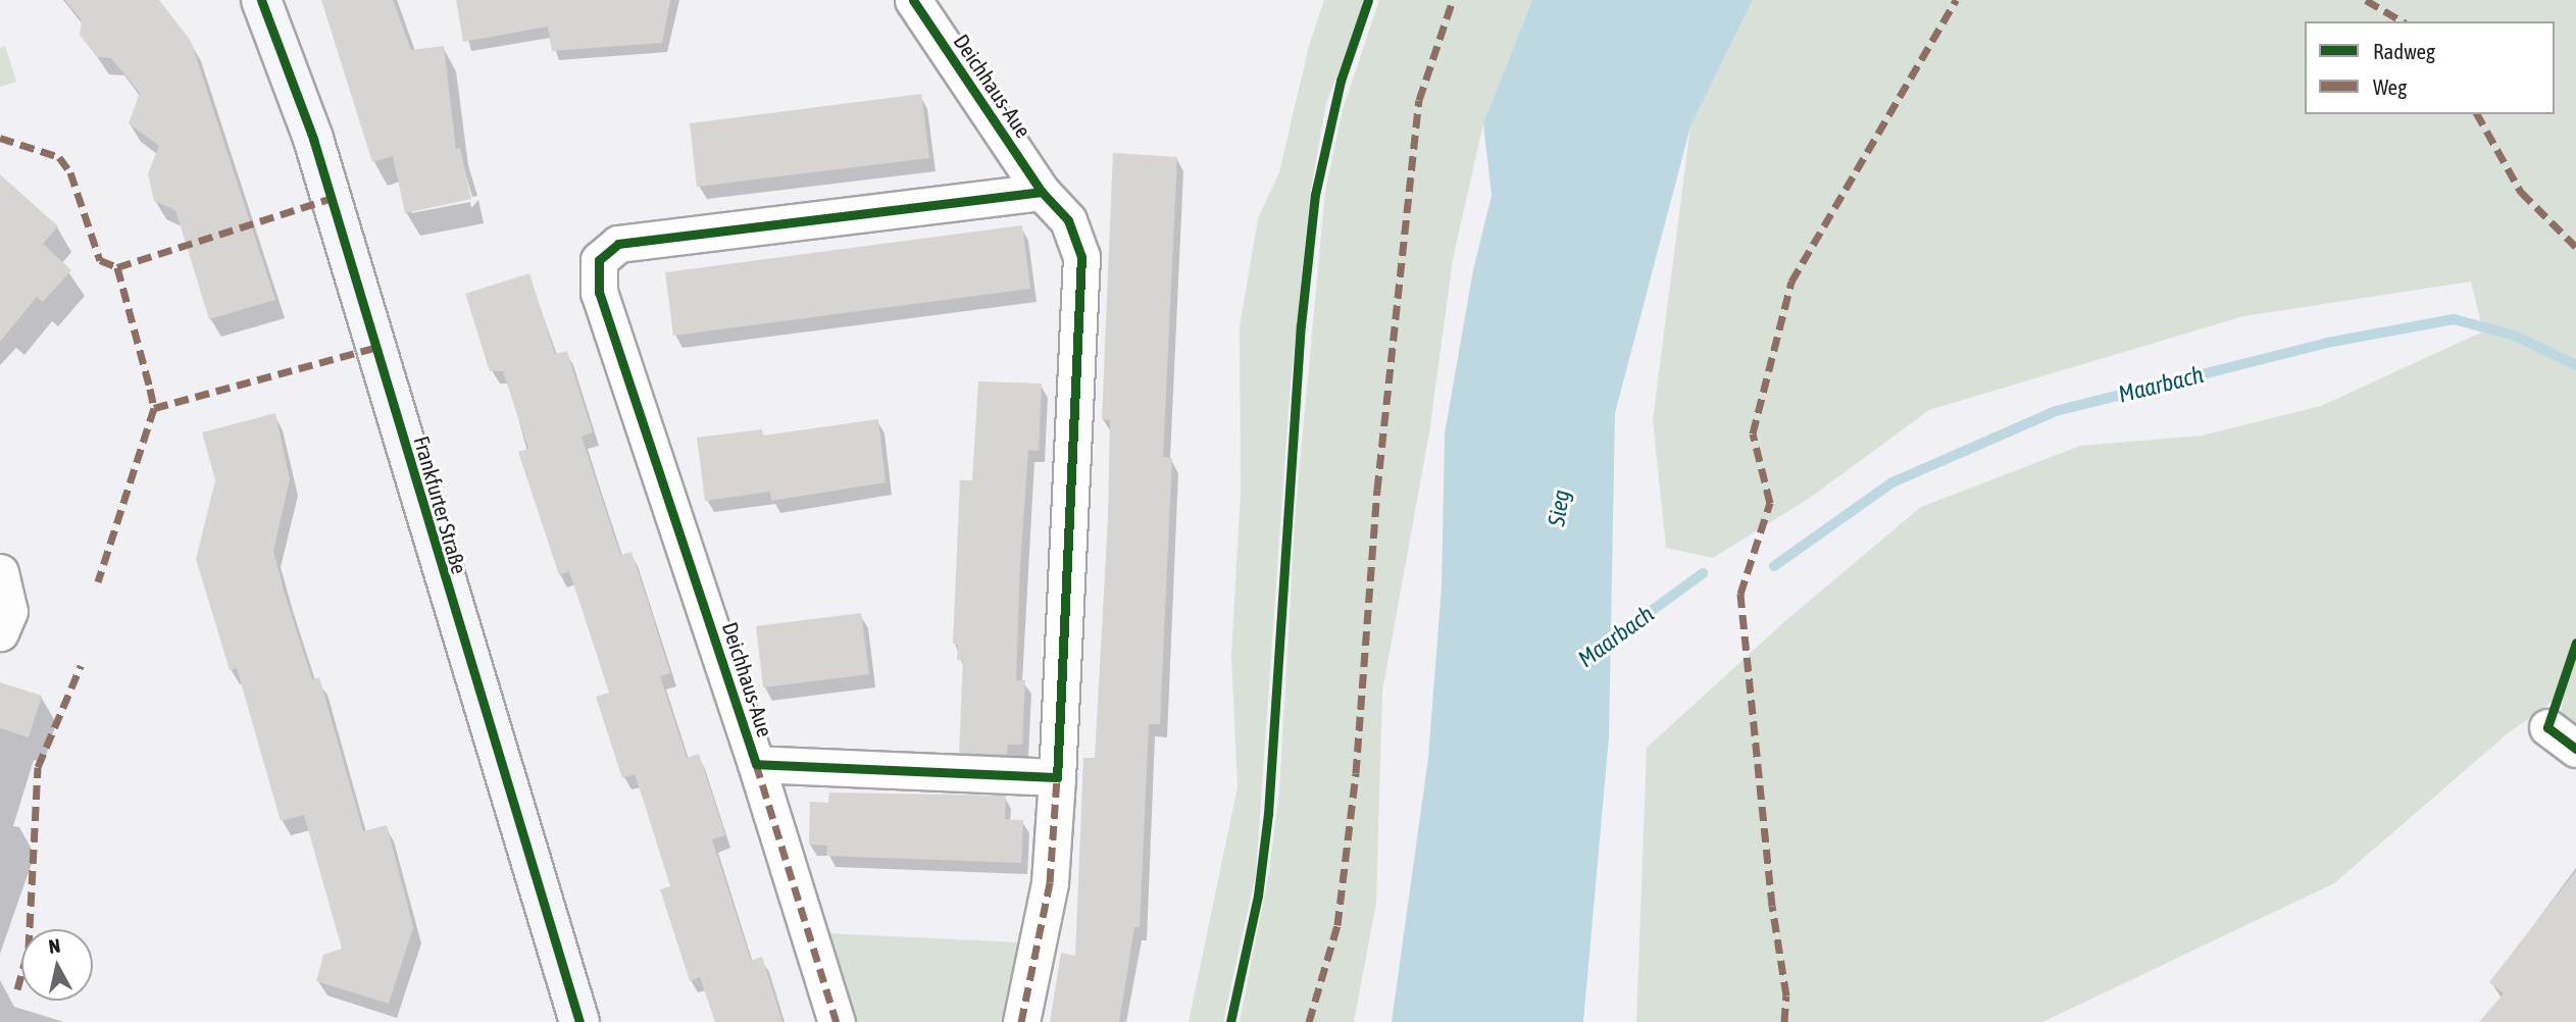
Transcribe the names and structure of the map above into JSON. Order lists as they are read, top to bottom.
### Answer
{
  "streets": {
    "main road": ["Frankfurter Straße"],
    "street": ["Deichhaus-Aue"]
  },
  "water": ["Maarbach", "Sieg"],
  "legend": ["Radweg", "Weg"],
  "north": "top"
}
